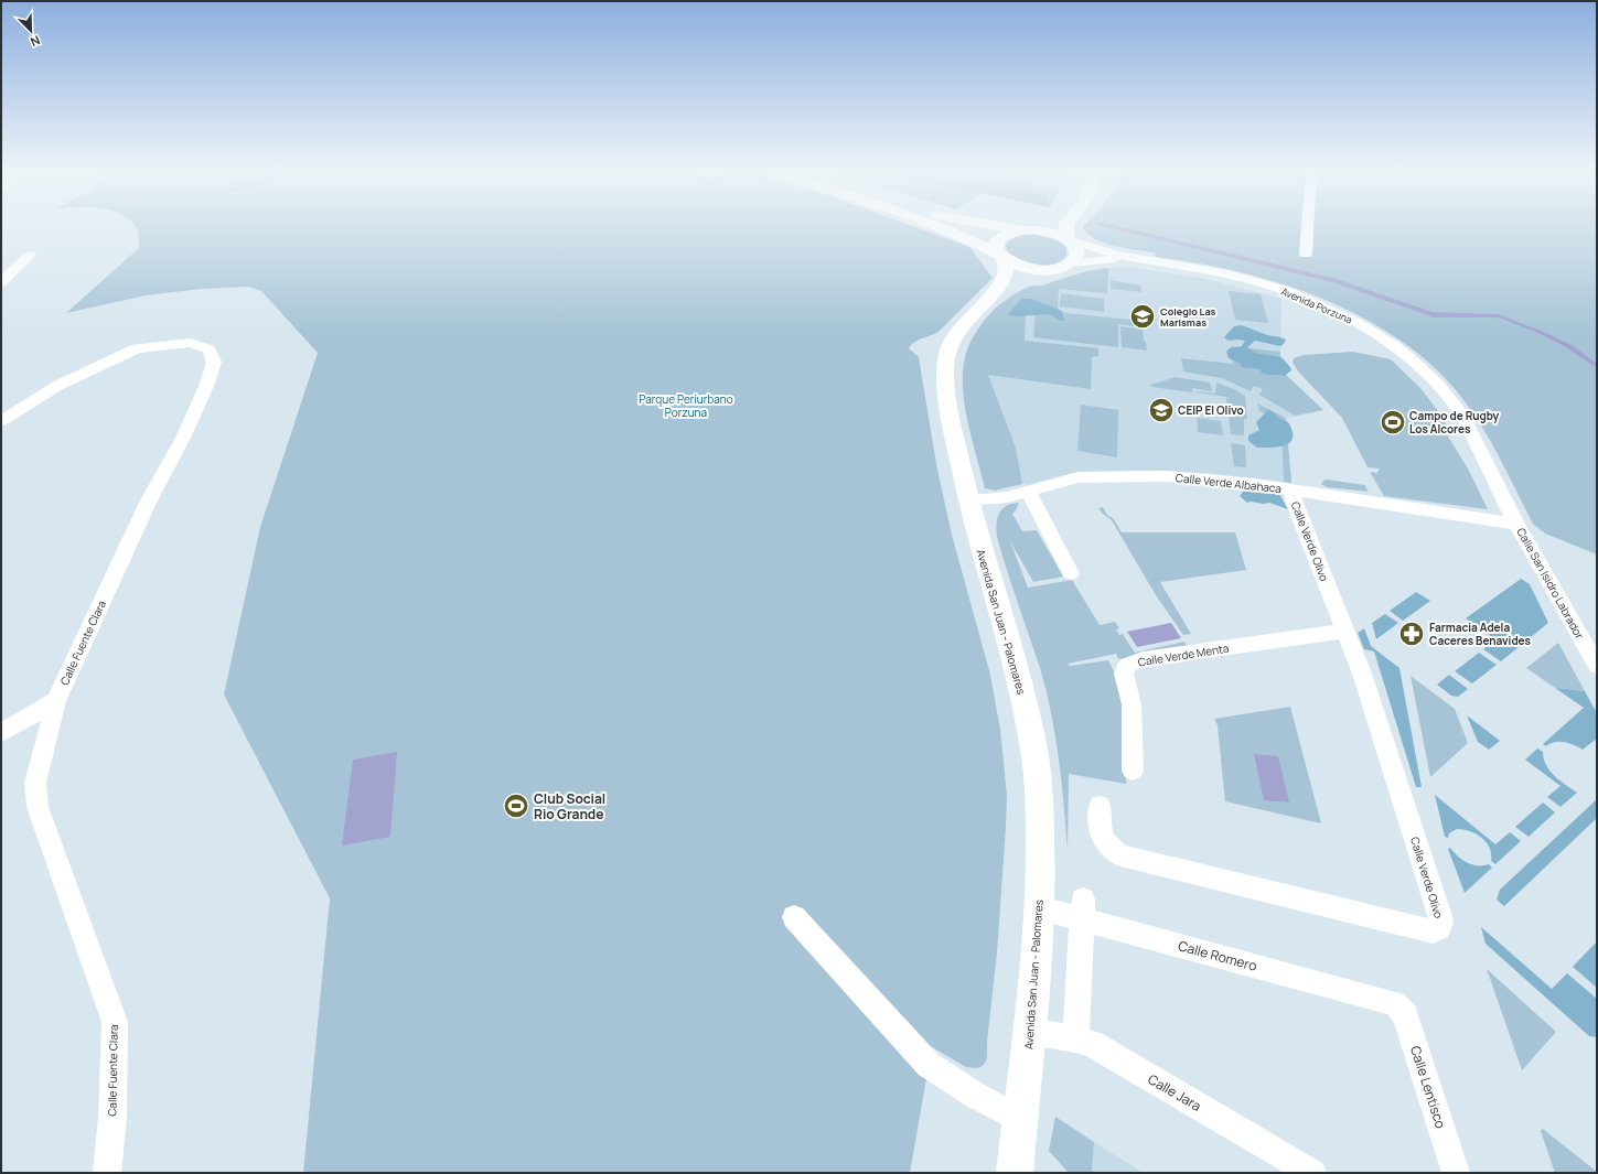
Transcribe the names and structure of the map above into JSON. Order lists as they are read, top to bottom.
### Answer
{
  "streets": {
    "street": [
      "Avenida Porzuna",
      "Calle Verde Albahaca",
      "Calle Verde Olivo",
      "Calle San Isidro Labrador",
      "Avenida San Juan - Palomares",
      "Calle Fuente Clara",
      "Calle Verde Menta",
      "Calle Romero",
      "Calle Lentisco",
      "Calle Jara"
    ]
  },
  "crossings": [
    ["Avenida Porzuna", "Calle Verde Albahaca"],
    ["Avenida Porzuna", "Calle San Isidro Labrador"],
    ["Calle Verde Albahaca", "Calle Verde Olivo"],
    ["Calle Verde Albahaca", "Calle San Isidro Labrador"],
    ["Calle Verde Albahaca", "Avenida San Juan - Palomares"],
    ["Calle Verde Olivo", "Calle Verde Menta"],
    ["Avenida San Juan - Palomares", "Calle Romero"],
    ["Avenida San Juan - Palomares", "Calle Jara"],
    ["Calle Romero", "Calle Lentisco"]
  ],
  "parks": ["Parque Periurbano Porzuna"],
  "places": {
    "school or university": ["Colegio Las Marismas", "CEIP El Olivo"],
    "sports": ["Campo de Rugby Los Alcores", "Club Social Rio Grande"],
    "pharmacy": ["Farmacia Adela Caceres Benavides"]
  },
  "north": "bottom right"
}
